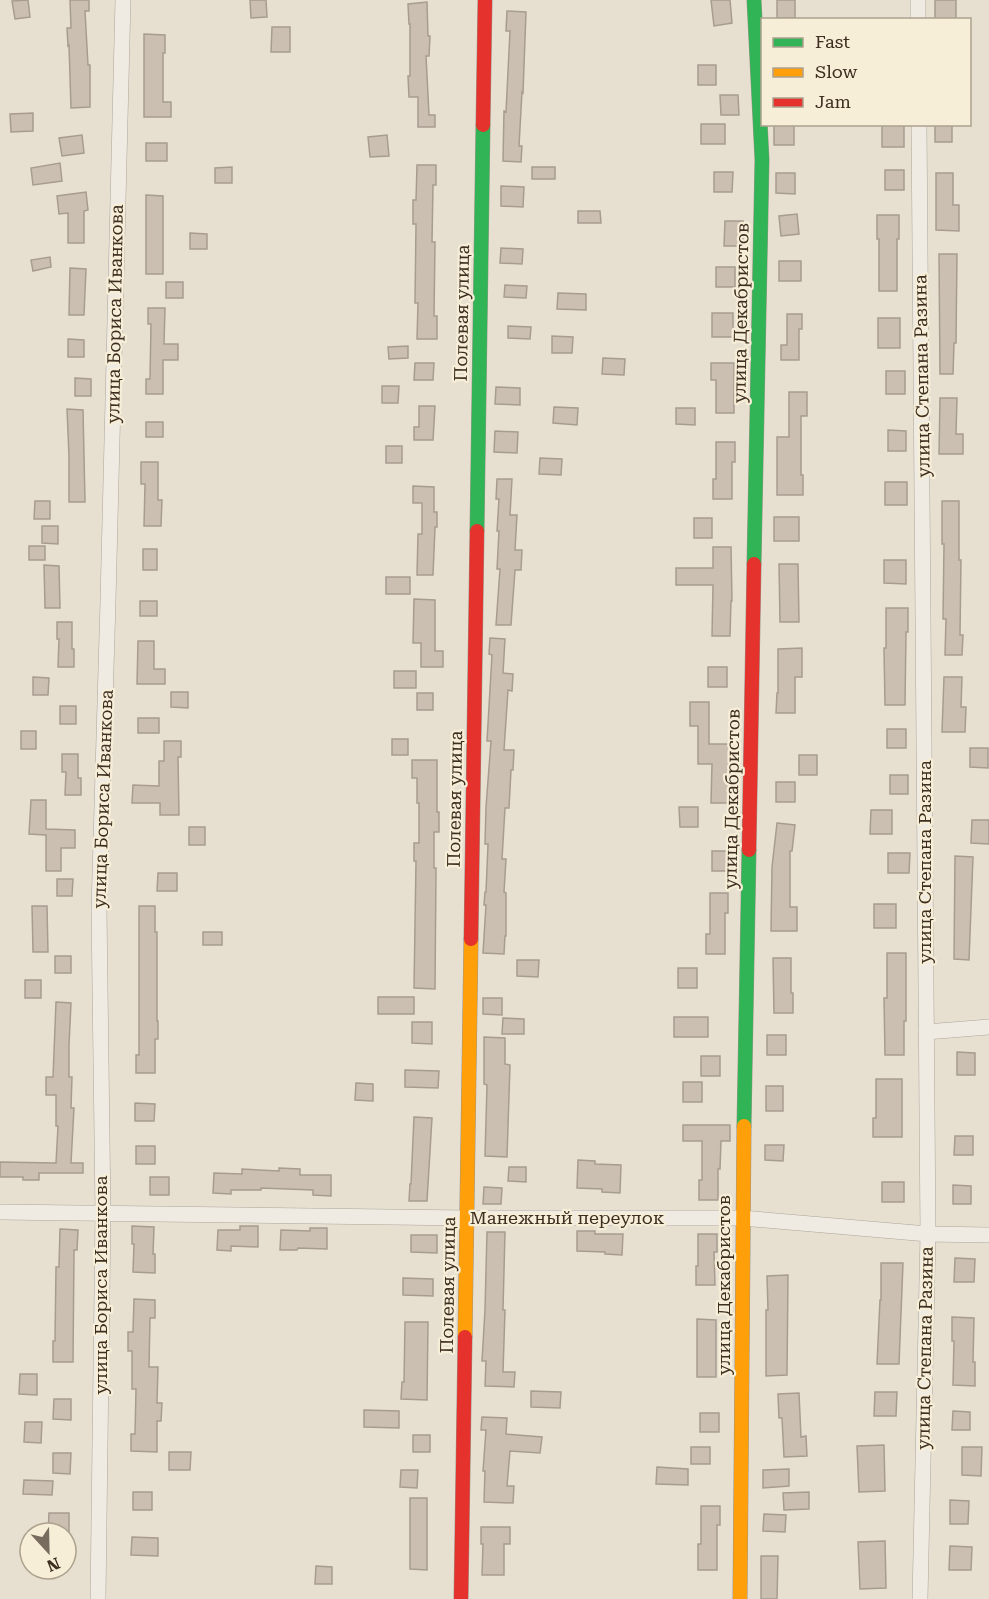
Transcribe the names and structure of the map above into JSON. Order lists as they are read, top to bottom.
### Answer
{
  "streets": {
    "street": [
      "Полевая улица",
      "улица Декабристов",
      "улица Бориса Иванкова",
      "улица Степана Разина",
      "Манежный переулок"
    ]
  },
  "crossings": [
    ["Полевая улица", "Манежный переулок"],
    ["улица Декабристов", "Манежный переулок"],
    ["улица Бориса Иванкова", "Манежный переулок"],
    ["улица Степана Разина", "Манежный переулок"]
  ],
  "legend": ["Fast", "Slow", "Jam"],
  "north": "bottom"
}
